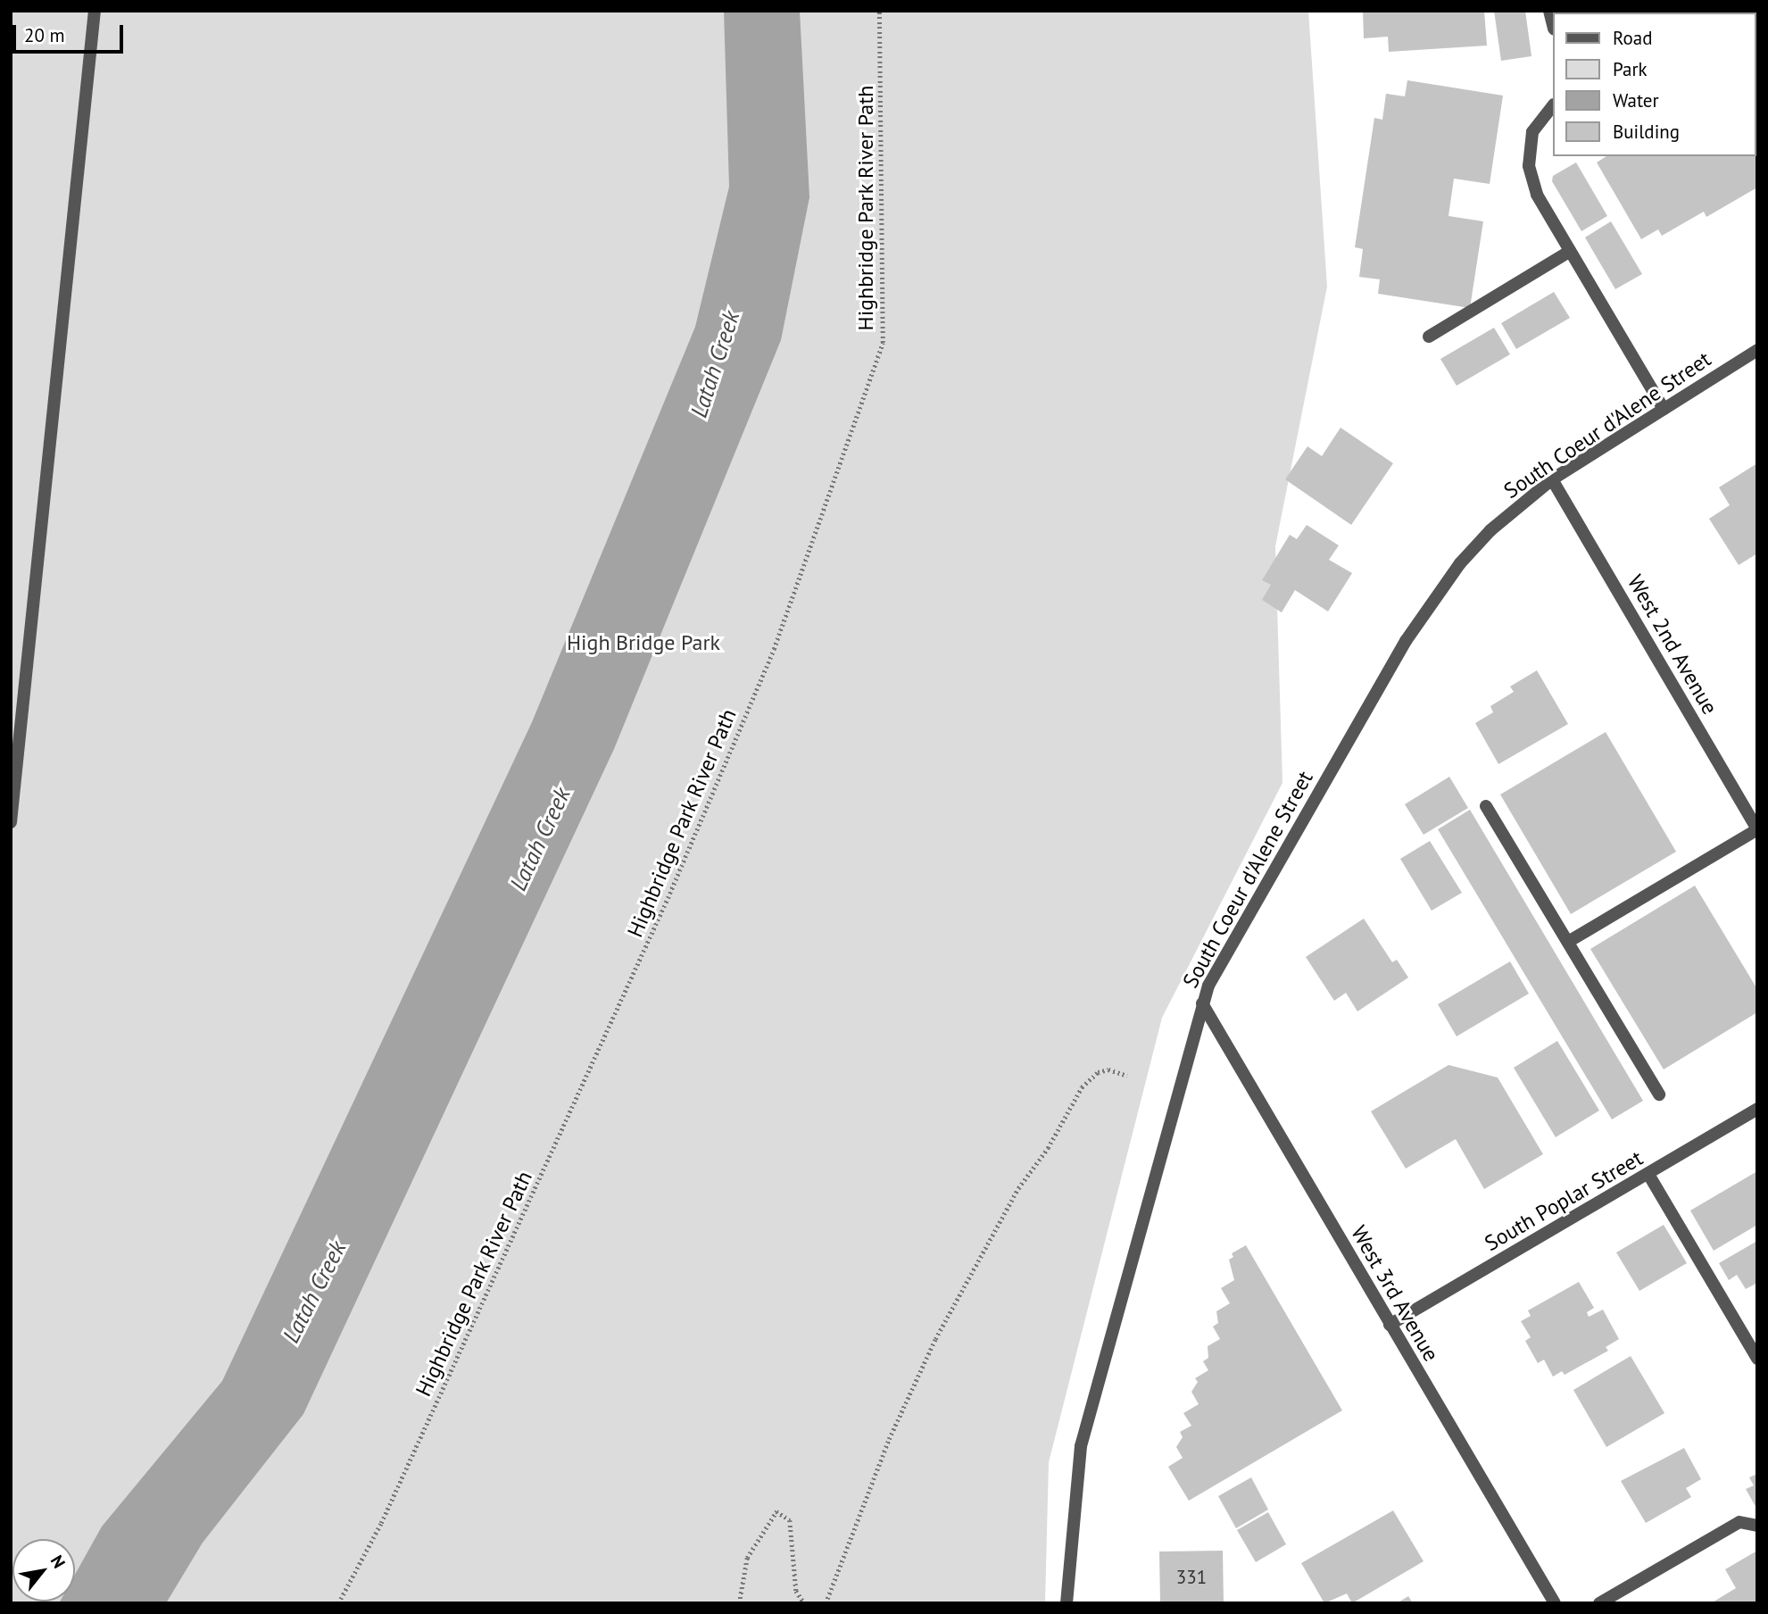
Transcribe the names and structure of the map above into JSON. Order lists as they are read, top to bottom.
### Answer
{
  "streets": {
    "street": [
      "South Coeur d'Alene Street",
      "West 2nd Avenue",
      "South Poplar Street",
      "West 3rd Avenue"
    ],
    "path": ["Highbridge Park River Path"]
  },
  "crossings": [
    ["South Coeur d'Alene Street", "West 2nd Avenue"],
    ["South Coeur d'Alene Street", "West 3rd Avenue"],
    ["South Poplar Street", "West 3rd Avenue"]
  ],
  "water": ["Latah Creek"],
  "parks": ["High Bridge Park"],
  "house_numbers": ["331"],
  "legend": [
    "Road",
    "Park",
    "Water",
    "Building"
  ],
  "scale_bar": "20 m",
  "north": "top right"
}
